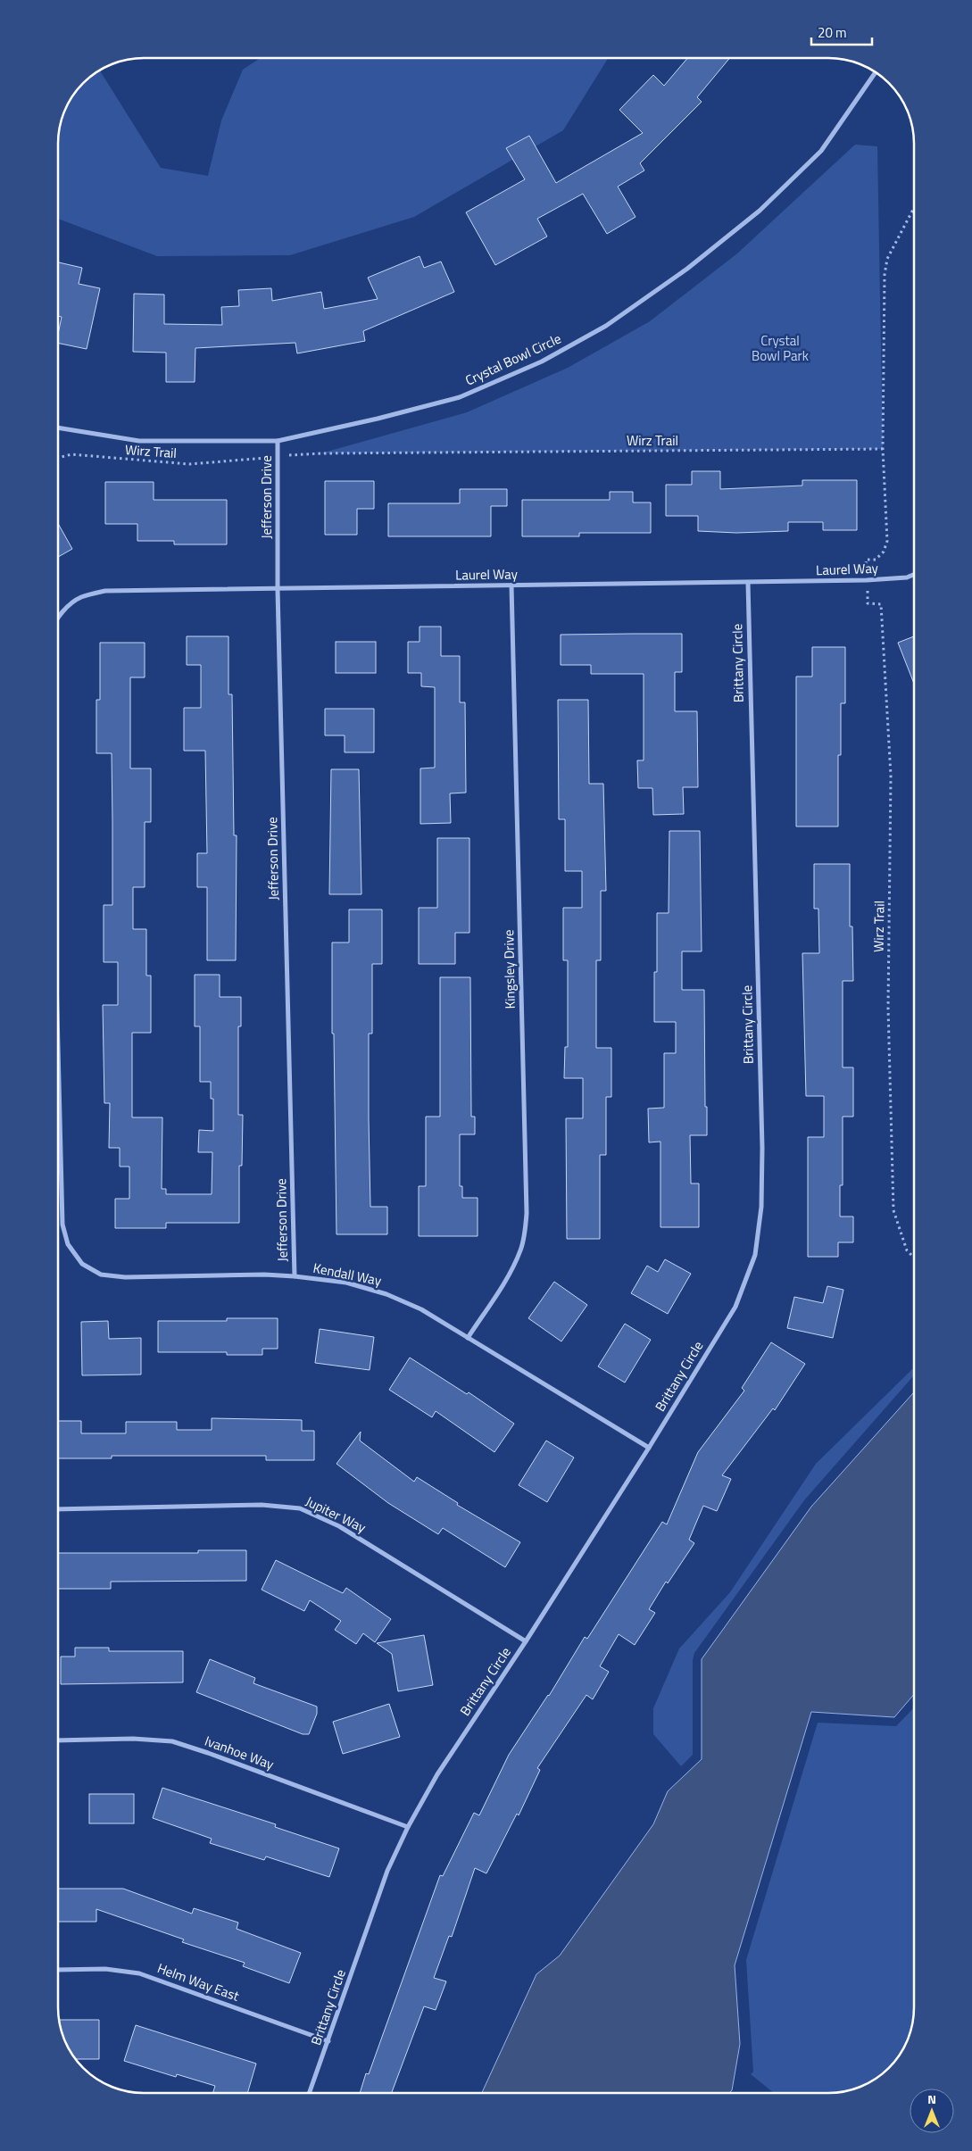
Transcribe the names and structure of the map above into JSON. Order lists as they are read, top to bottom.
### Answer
{
  "streets": {
    "street": [
      "Crystal Bowl Circle",
      "Jefferson Drive",
      "Laurel Way",
      "Brittany Circle",
      "Kingsley Drive",
      "Kendall Way",
      "Jupiter Way",
      "Ivanhoe Way",
      "Helm Way East"
    ],
    "path": ["Wirz Trail"]
  },
  "crossings": [
    ["Crystal Bowl Circle", "Jefferson Drive"],
    ["Jefferson Drive", "Laurel Way"],
    ["Jefferson Drive", "Kendall Way"],
    ["Laurel Way", "Brittany Circle"],
    ["Laurel Way", "Kingsley Drive"],
    ["Brittany Circle", "Kendall Way"],
    ["Brittany Circle", "Jupiter Way"],
    ["Brittany Circle", "Ivanhoe Way"],
    ["Brittany Circle", "Helm Way East"],
    ["Kingsley Drive", "Kendall Way"]
  ],
  "parks": ["Crystal Bowl Park"],
  "scale_bar": "20 m",
  "north": "top"
}
